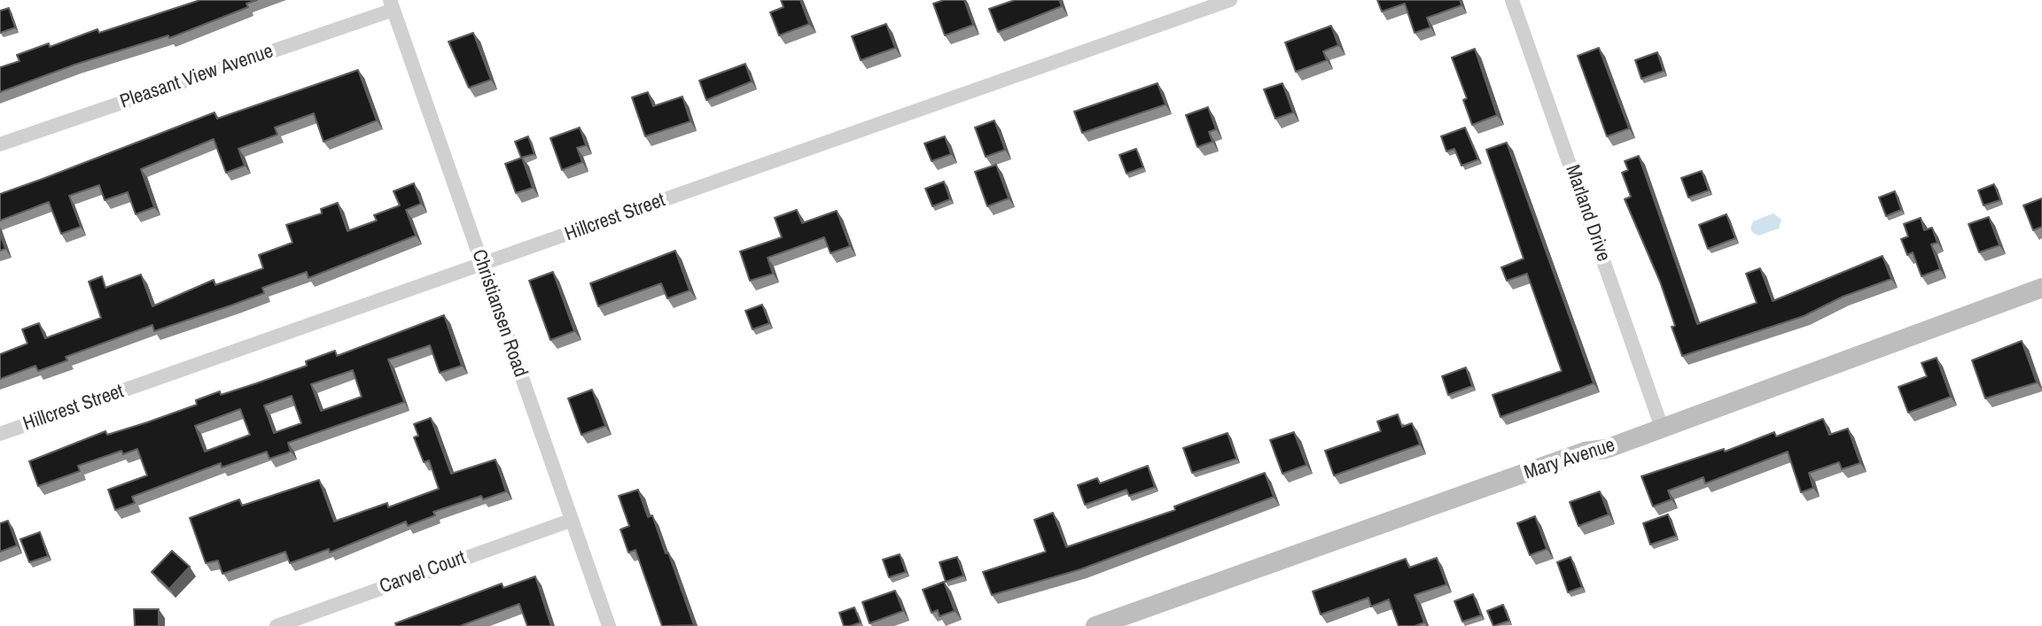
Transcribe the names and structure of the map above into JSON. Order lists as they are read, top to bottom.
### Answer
{
  "streets": {
    "street": [
      "Pleasant View Avenue",
      "Marland Drive",
      "Hillcrest Street",
      "Christiansen Road",
      "Mary Avenue",
      "Carvel Court"
    ]
  },
  "crossings": [
    ["Pleasant View Avenue", "Christiansen Road"],
    ["Marland Drive", "Mary Avenue"],
    ["Hillcrest Street", "Christiansen Road"],
    ["Christiansen Road", "Carvel Court"]
  ]
}
